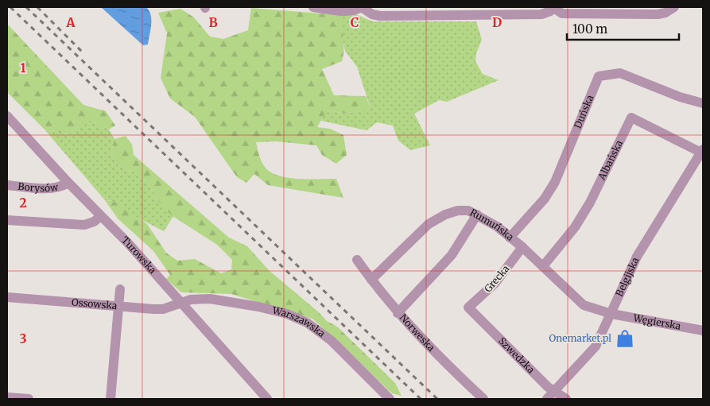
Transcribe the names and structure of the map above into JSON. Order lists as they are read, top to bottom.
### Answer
{
  "streets": {
    "street": [
      "Duńska",
      "Albańska",
      "Borysów",
      "Rumuńska",
      "Turowska",
      "Belgijska",
      "Grecka",
      "Ossowska",
      "Węgierska",
      "Warszawska",
      "Norweska",
      "Szwedzka"
    ]
  },
  "crossings": [
    ["Duńska", "Rumuńska"],
    ["Albańska", "Rumuńska"],
    ["Albańska", "Belgijska"],
    ["Borysów", "Turowska"],
    ["Rumuńska", "Belgijska"],
    ["Rumuńska", "Grecka"],
    ["Rumuńska", "Węgierska"],
    ["Rumuńska", "Norweska"],
    ["Turowska", "Ossowska"],
    ["Turowska", "Warszawska"],
    ["Belgijska", "Węgierska"],
    ["Belgijska", "Szwedzka"],
    ["Grecka", "Szwedzka"],
    ["Ossowska", "Warszawska"]
  ],
  "places": {
    "shop": ["Onemarket.pl"]
  },
  "scale_bar": "100 m",
  "grid": {
    "columns": [
      "A",
      "B",
      "C",
      "D"
    ],
    "rows": ["1", "2", "3"]
  }
}
